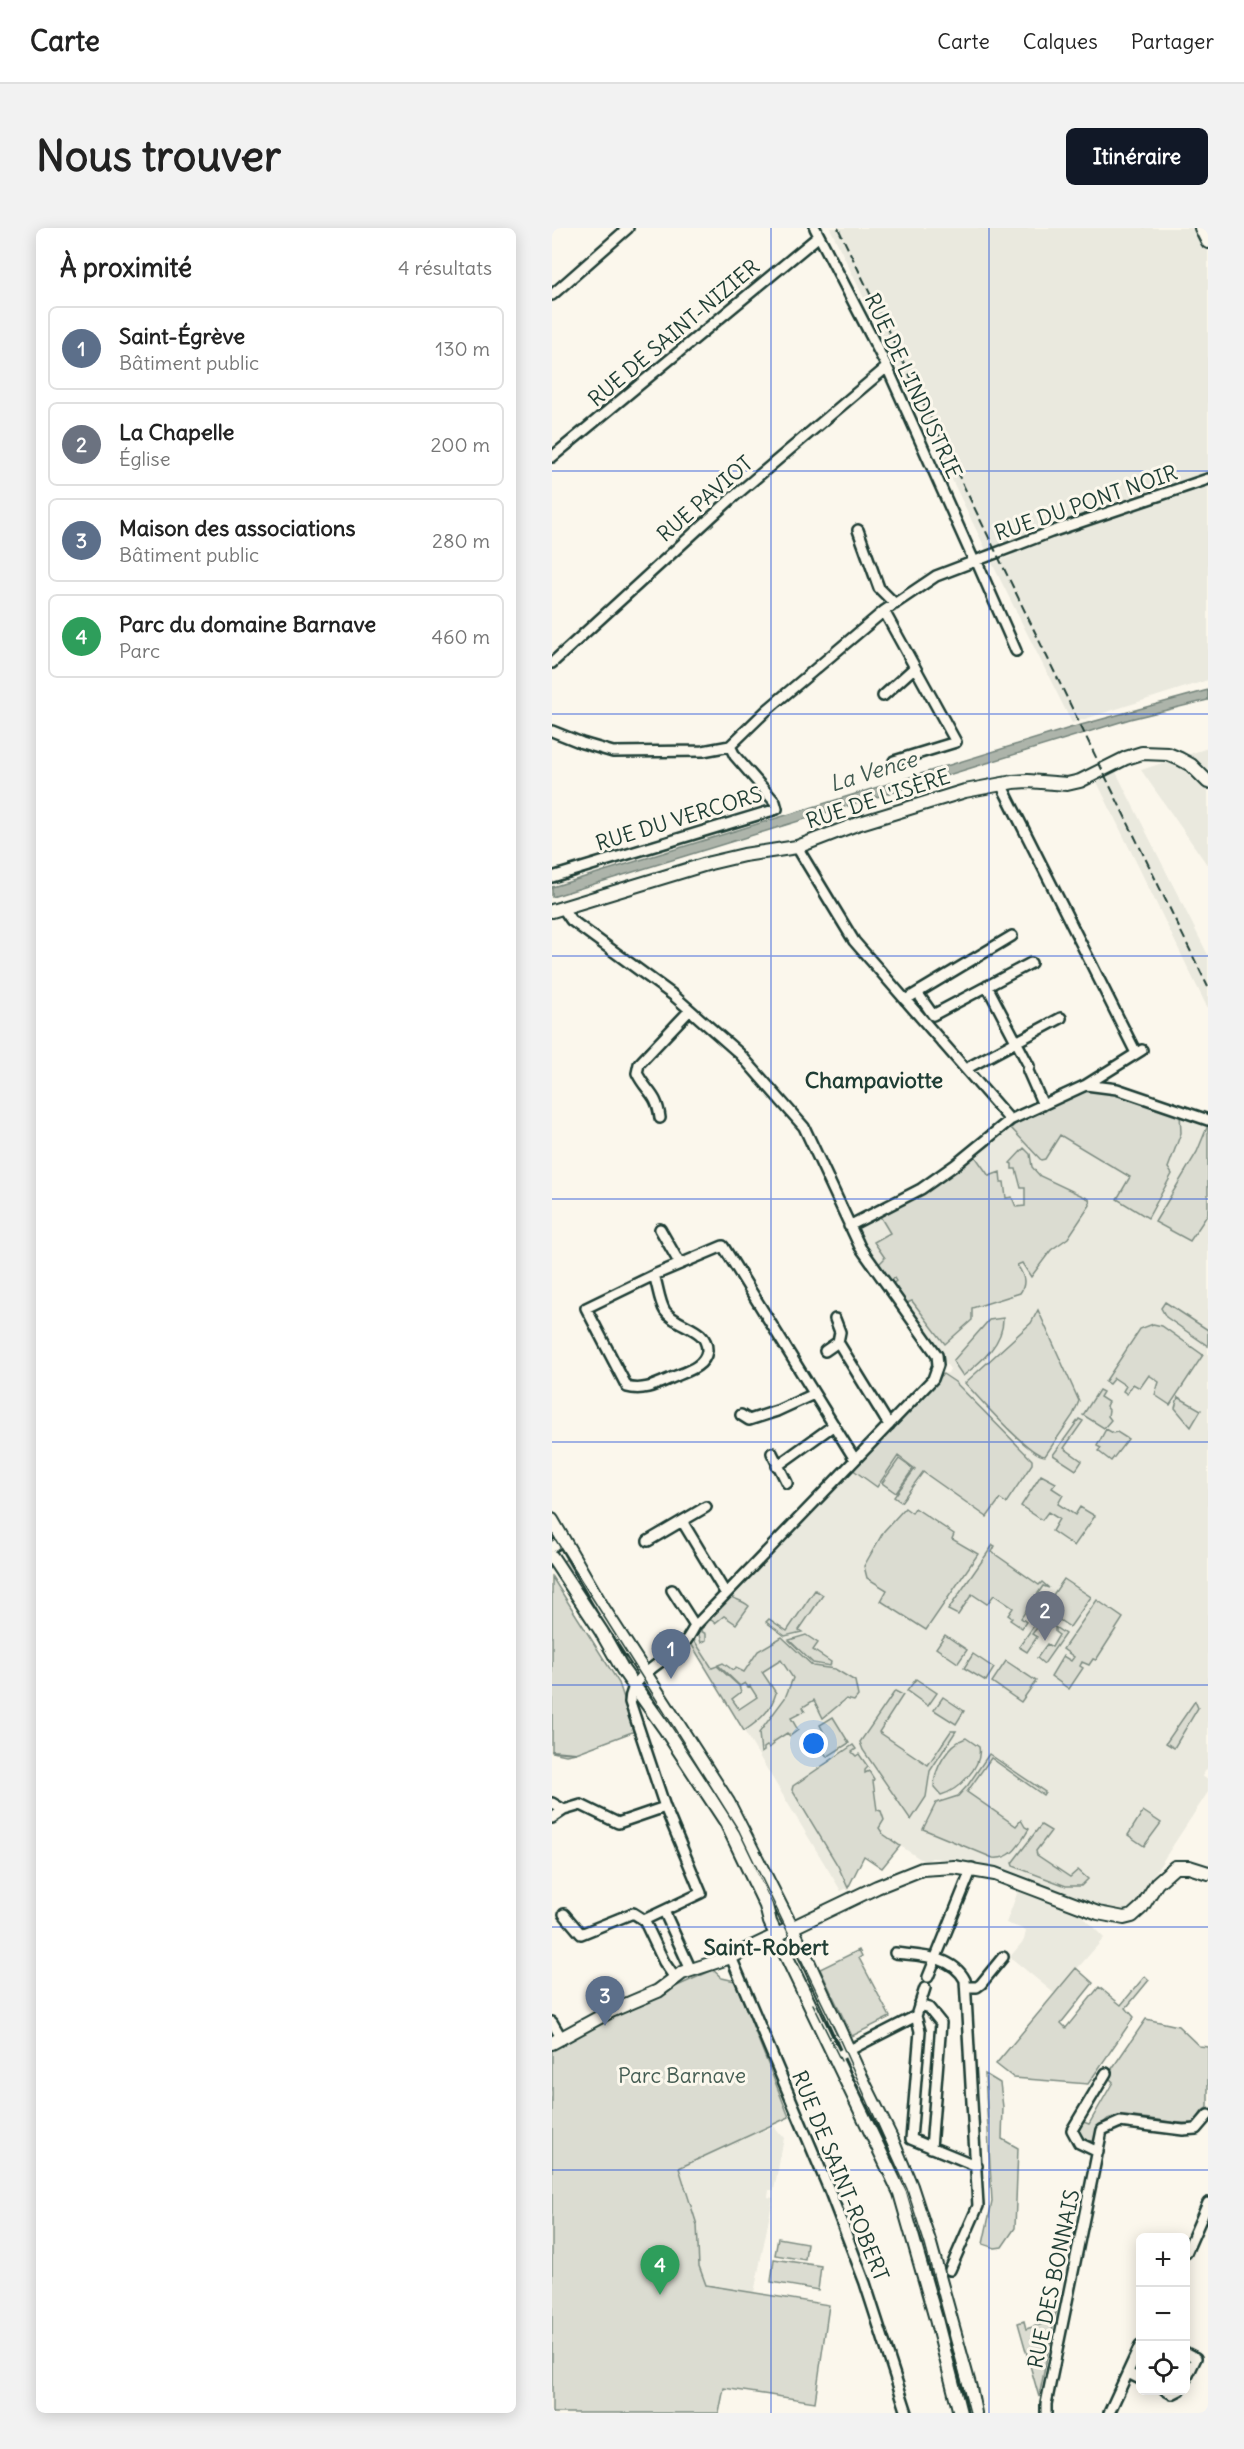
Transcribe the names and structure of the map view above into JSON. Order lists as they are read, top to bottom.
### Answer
{
  "streets": {
    "main road": ["RUE DE L'ISÈRE"],
    "street": [
      "RUE DE SAINT-NIZIER",
      "RUE DE L'INDUSTRIE",
      "RUE PAVIOT",
      "RUE DU PONT NOIR",
      "RUE DU VERCORS",
      "RUE DE SAINT-ROBERT",
      "RUE DES BONNAIS"
    ]
  },
  "crossings": [
    ["RUE DE SAINT-NIZIER", "RUE DE L'INDUSTRIE"],
    ["RUE DE L'INDUSTRIE", "RUE PAVIOT"],
    ["RUE DE L'INDUSTRIE", "RUE DU PONT NOIR"],
    ["RUE DU PONT NOIR", "RUE DU VERCORS"]
  ],
  "districts": ["Champaviotte", "Saint-Robert"],
  "water": ["La Vence"],
  "parks": ["Parc Barnave"],
  "page": {
    "header": "Carte",
    "nav": ["Carte", "Calques", "Partager"],
    "buttons": "Itinéraire",
    "title": "Nous trouver",
    "heading": ["À proximité", "4 résultats"],
    "list": [
      {
        "mark": "1",
        "name": "Saint-Égrève",
        "note": "Bâtiment public",
        "value": "130 m"
      },
      {
        "mark": "2",
        "name": "La Chapelle",
        "note": "Église",
        "value": "200 m"
      },
      {
        "mark": "3",
        "name": "Maison des associations",
        "note": "Bâtiment public",
        "value": "280 m"
      },
      {
        "mark": "4",
        "name": "Parc du domaine Barnave",
        "note": "Parc",
        "value": "460 m"
      }
    ],
    "pins": [
      "2",
      "1",
      "3",
      "4"
    ],
    "map_buttons": ["+", "−"]
  }
}
